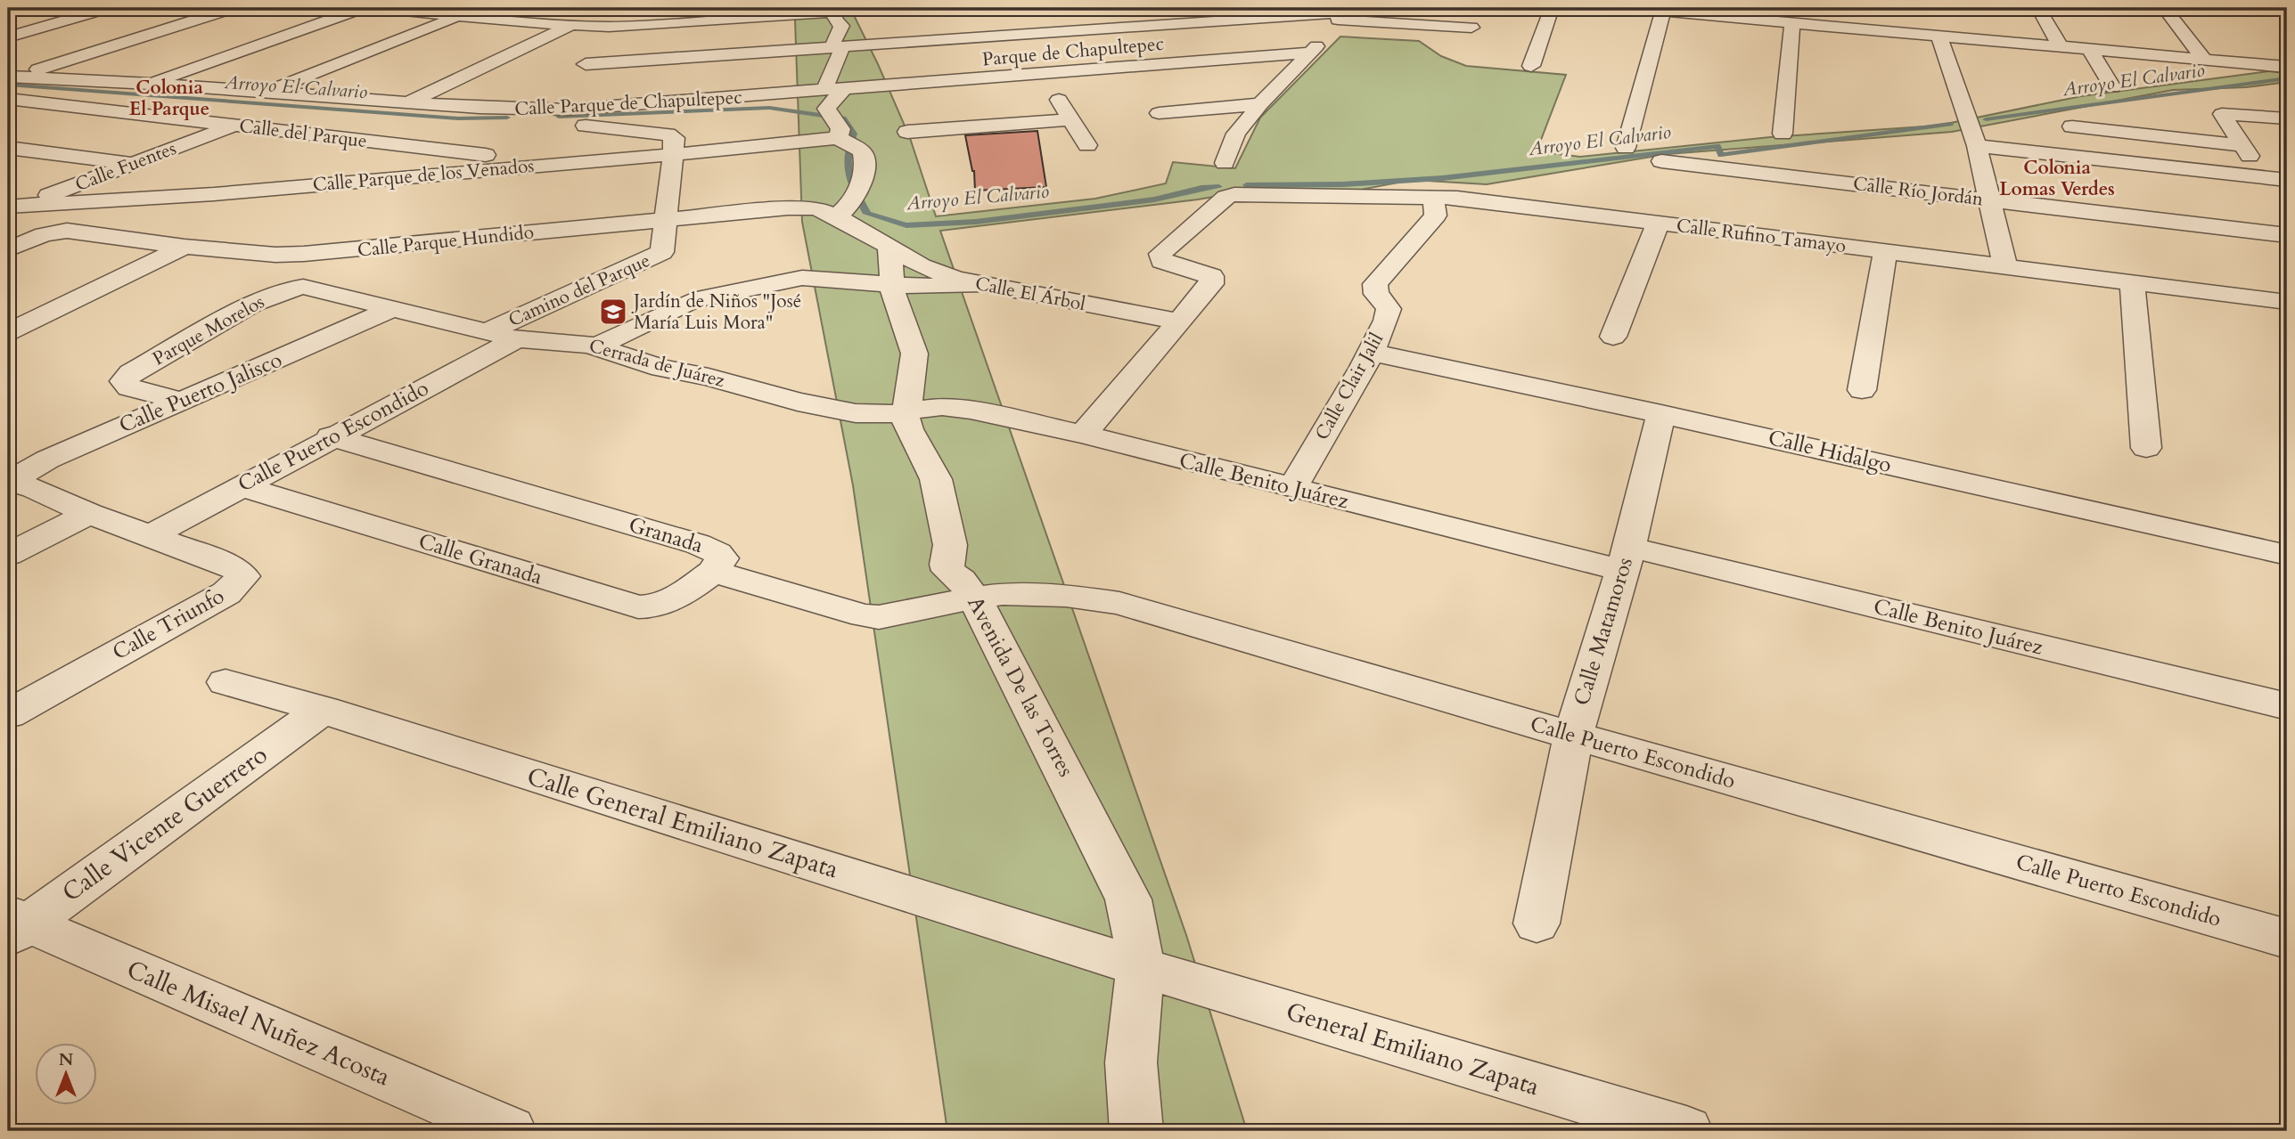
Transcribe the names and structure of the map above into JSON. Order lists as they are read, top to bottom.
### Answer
{
  "streets": {
    "street": [
      "Parque de Chapultepec",
      "Calle Parque de Chapultepec",
      "Calle del Parque",
      "Calle Fuentes",
      "Calle Parque de los Venados",
      "Calle Río Jordán",
      "Calle Rufino Tamayo",
      "Calle Parque Hundido",
      "Camino del Parque",
      "Calle El Árbol",
      "Parque Morelos",
      "Cerrada de Juárez",
      "Calle Clair Jalil",
      "Calle Puerto Jalisco",
      "Calle Puerto Escondido",
      "Calle Hidalgo",
      "Calle Benito Juárez",
      "Granada",
      "Calle Granada",
      "Calle Triunfo",
      "Calle Matamoros",
      "Avenida De las Torres",
      "Calle General Emiliano Zapata",
      "Calle Vicente Guerrero",
      "Calle Misael Nuñez Acosta",
      "General Emiliano Zapata"
    ]
  },
  "crossings": [
    ["Parque de Chapultepec", "Calle Parque de Chapultepec"],
    ["Calle del Parque", "Calle Fuentes"],
    ["Calle del Parque", "Calle Parque de los Venados"],
    ["Calle Fuentes", "Calle Parque de los Venados"],
    ["Calle Parque de los Venados", "Camino del Parque"],
    ["Calle Rufino Tamayo", "Calle El Árbol"],
    ["Calle Rufino Tamayo", "Calle Clair Jalil"],
    ["Calle Parque Hundido", "Camino del Parque"],
    ["Camino del Parque", "Cerrada de Juárez"],
    ["Calle El Árbol", "Avenida De las Torres"],
    ["Parque Morelos", "Cerrada de Juárez"],
    ["Parque Morelos", "Calle Puerto Jalisco"],
    ["Cerrada de Juárez", "Calle Puerto Jalisco"],
    ["Cerrada de Juárez", "Calle Puerto Escondido"],
    ["Cerrada de Juárez", "Calle Benito Juárez"],
    ["Cerrada de Juárez", "Avenida De las Torres"],
    ["Calle Clair Jalil", "Calle Hidalgo"],
    ["Calle Clair Jalil", "Calle Benito Juárez"],
    ["Calle Puerto Jalisco", "Calle Triunfo"],
    ["Calle Puerto Escondido", "Granada"],
    ["Calle Puerto Escondido", "Calle Granada"],
    ["Calle Puerto Escondido", "Calle Triunfo"],
    ["Calle Puerto Escondido", "Calle Matamoros"],
    ["Calle Puerto Escondido", "Avenida De las Torres"],
    ["Calle Hidalgo", "Calle Matamoros"],
    ["Calle Benito Juárez", "Calle Matamoros"],
    ["Calle Benito Juárez", "Avenida De las Torres"],
    ["Granada", "Calle Granada"],
    ["Granada", "Avenida De las Torres"],
    ["Avenida De las Torres", "Calle General Emiliano Zapata"],
    ["Avenida De las Torres", "General Emiliano Zapata"],
    ["Calle General Emiliano Zapata", "Calle Vicente Guerrero"],
    ["Calle General Emiliano Zapata", "General Emiliano Zapata"],
    ["Calle Vicente Guerrero", "Calle Misael Nuñez Acosta"]
  ],
  "districts": ["Colonia El Parque", "Colonia Lomas Verdes"],
  "water": ["Arroyo El Calvario"],
  "places": {
    "school or university": ["Jardín de Niños \"José María Luis Mora\""]
  },
  "north": "top"
}
